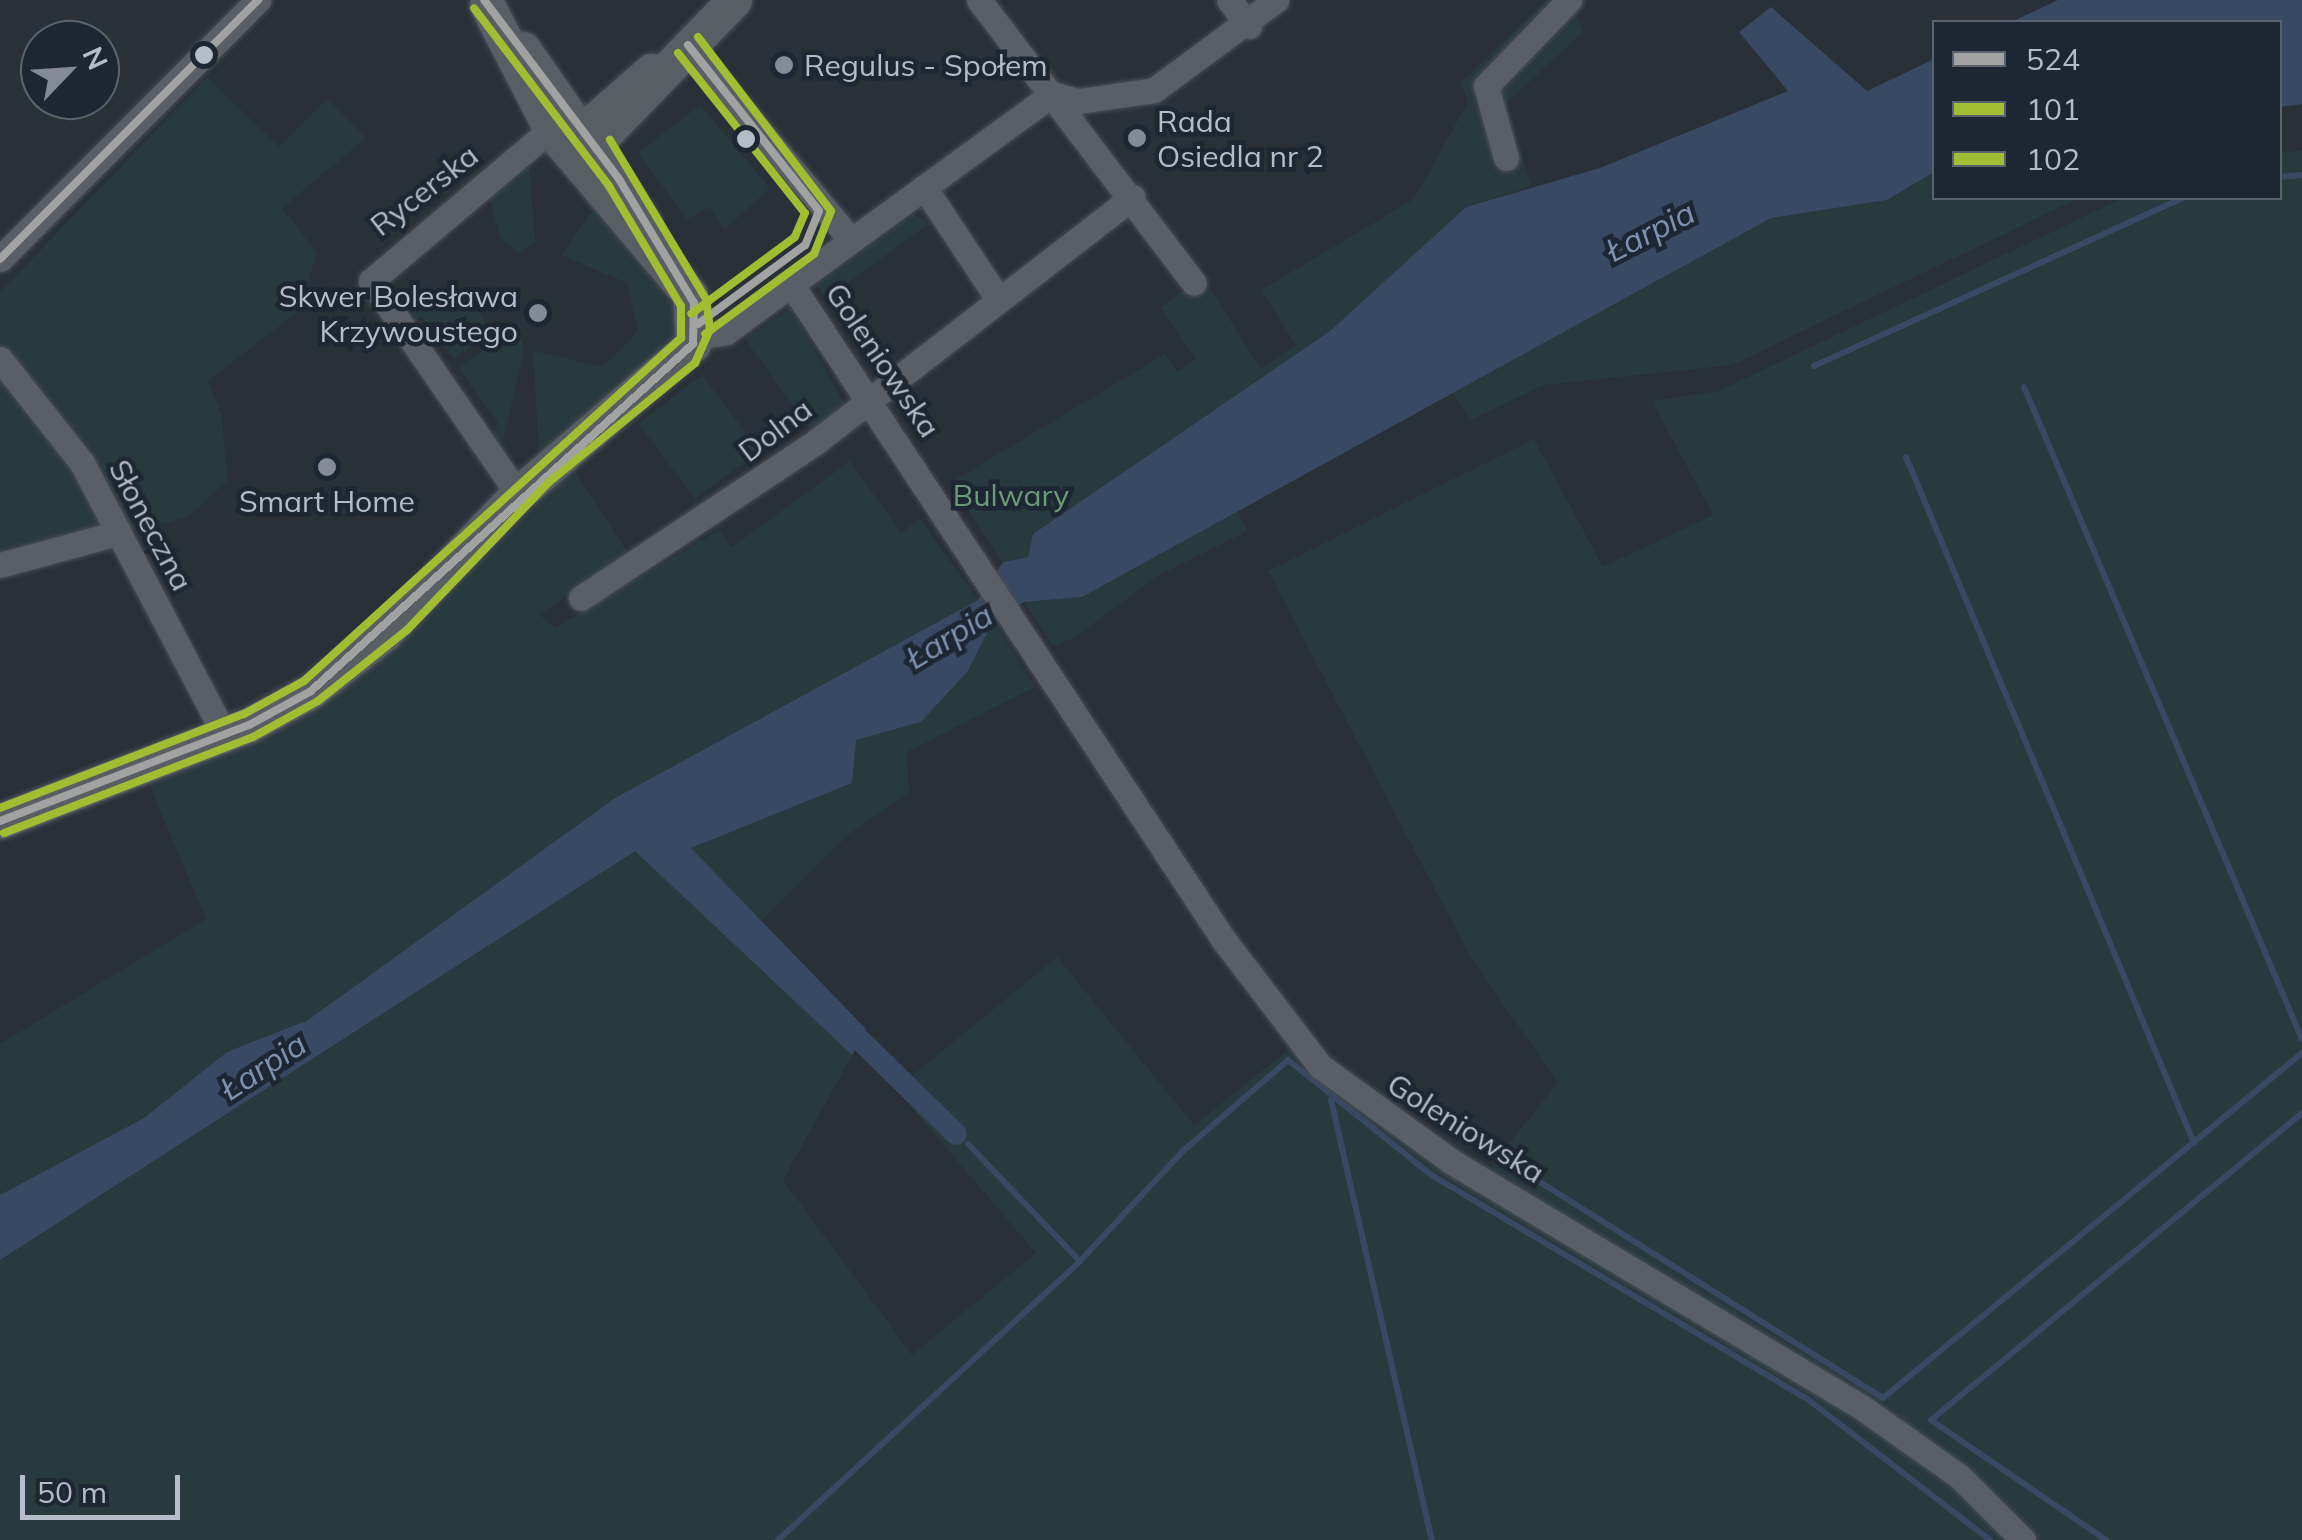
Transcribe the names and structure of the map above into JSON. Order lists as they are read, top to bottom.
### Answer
{
  "streets": {
    "street": [
      "Rycerska",
      "Goleniowska",
      "Dolna",
      "Słoneczna"
    ]
  },
  "crossings": [
    ["Goleniowska", "Dolna"]
  ],
  "water": ["Łarpia"],
  "parks": ["Bulwary"],
  "places": [
    "Regulus - Społem",
    "Rada Osiedla nr 2",
    "Skwer Bolesława Krzywoustego",
    "Smart Home"
  ],
  "lines": ["transit line 524", "transit line 102", "transit line 101"],
  "legend": ["524", "101", "102"],
  "scale_bar": "50 m",
  "north": "top right"
}
